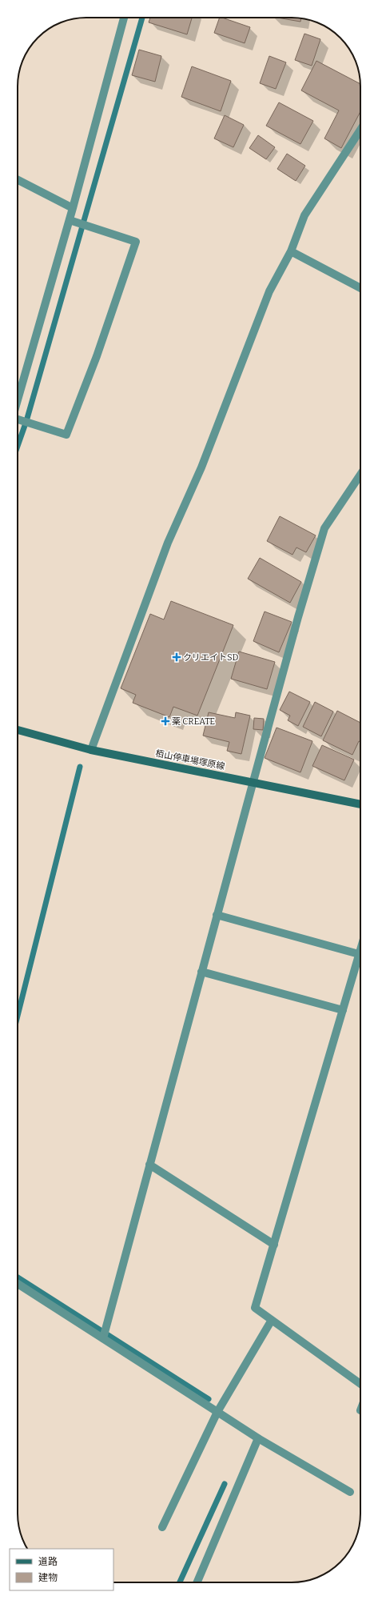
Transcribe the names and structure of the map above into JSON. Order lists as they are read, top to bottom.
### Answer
{
  "streets": {
    "main road": ["栢山停車場塚原線"]
  },
  "places": {
    "health": ["クリエイトSD", "薬 CREATE"]
  },
  "legend": ["道路", "建物"]
}
